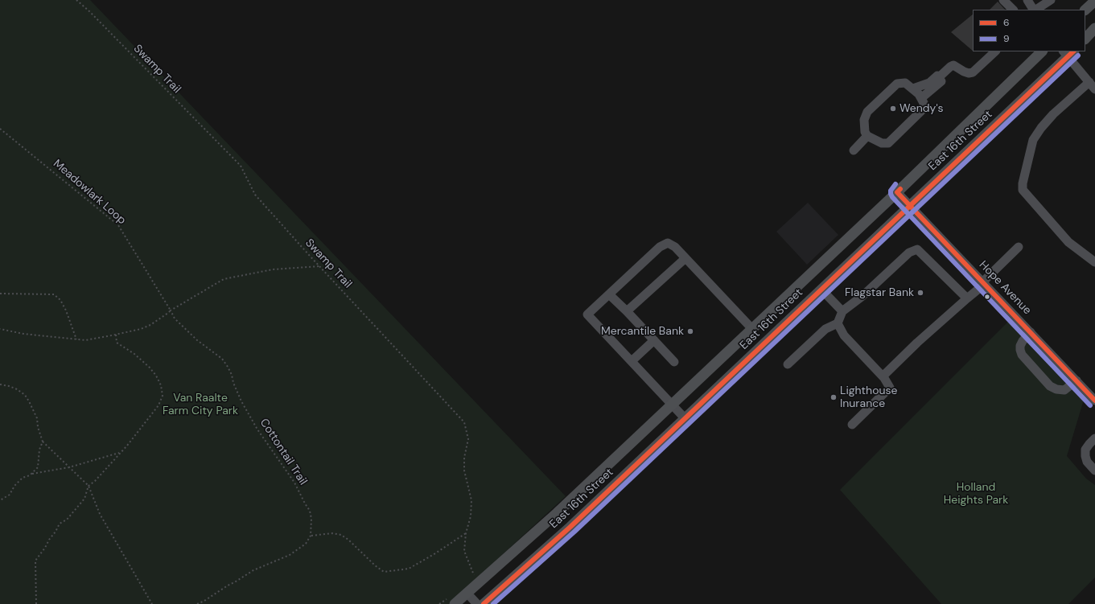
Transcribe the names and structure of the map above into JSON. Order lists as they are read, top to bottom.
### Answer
{
  "streets": {
    "main road": ["East 16th Street"],
    "street": ["Hope Avenue"],
    "path": ["Swamp Trail", "Meadowlark Loop", "Cottontail Trail"]
  },
  "crossings": [
    ["East 16th Street", "Hope Avenue"],
    ["Meadowlark Loop", "Cottontail Trail"]
  ],
  "parks": ["Van Raalte Farm City Park", "Holland Heights Park"],
  "places": [
    "Wendy's",
    "Flagstar Bank",
    "Mercantile Bank",
    "Lighthouse Inurance"
  ],
  "lines": ["transit line 6", "transit line 9"],
  "legend": ["6", "9"]
}
